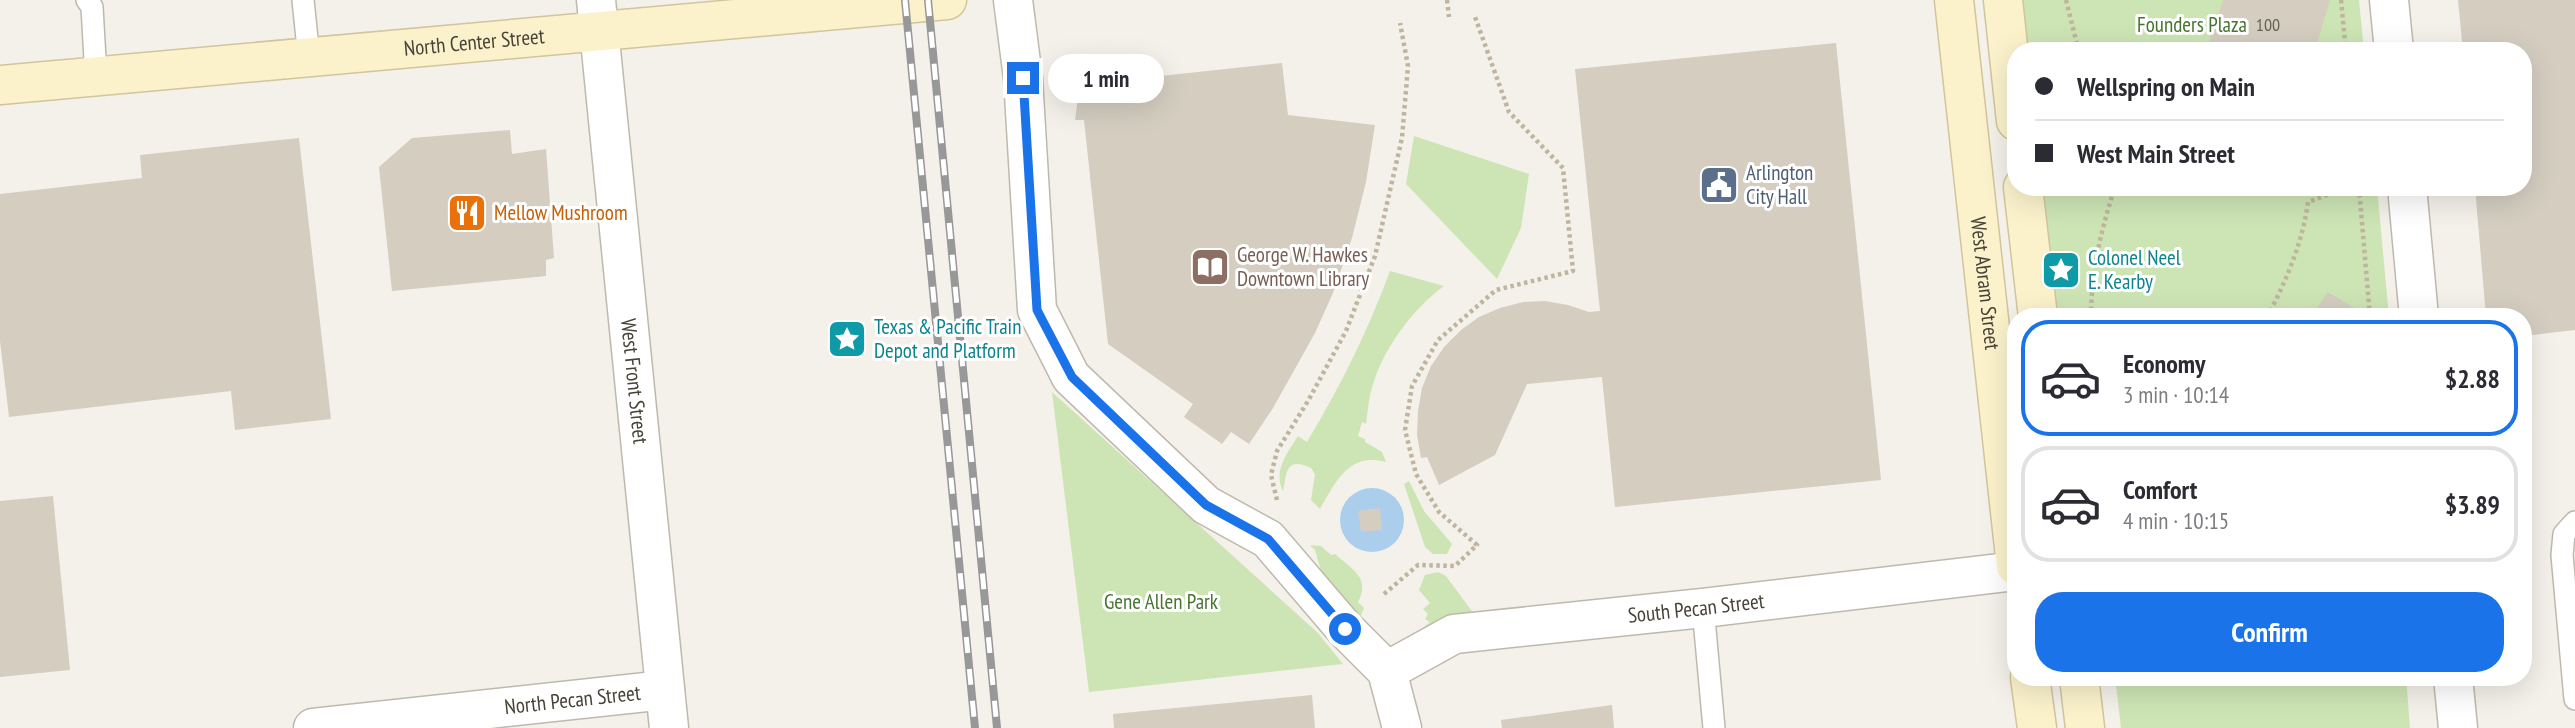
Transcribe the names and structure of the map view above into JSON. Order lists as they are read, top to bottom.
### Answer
{
  "streets": {
    "main road": ["North Center Street", "West Abram Street"],
    "street": ["West Front Street", "South Pecan Street", "North Pecan Street"]
  },
  "crossings": [
    ["North Center Street", "West Front Street"],
    ["West Front Street", "North Pecan Street"]
  ],
  "parks": ["Founders Plaza", "Gene Allen Park"],
  "places": {
    "public building": ["Arlington City Hall"],
    "restaurant": ["Mellow Mushroom"],
    "library": ["George W. Hawkes Downtown Library"],
    "place": ["Colonel Neel E. Kearby", "Texas & Pacific Train Depot and Platform"]
  },
  "house_numbers": ["100"],
  "page": {
    "banner": ["Wellspring on Main", "West Main Street"],
    "bubble": "1 min",
    "list": [
      {
        "name": "Economy",
        "note": "3 min · 10:14",
        "value": "$2.88"
      },
      {
        "name": "Comfort",
        "note": "4 min · 10:15",
        "value": "$3.89"
      }
    ],
    "buttons": "Confirm"
  }
}
